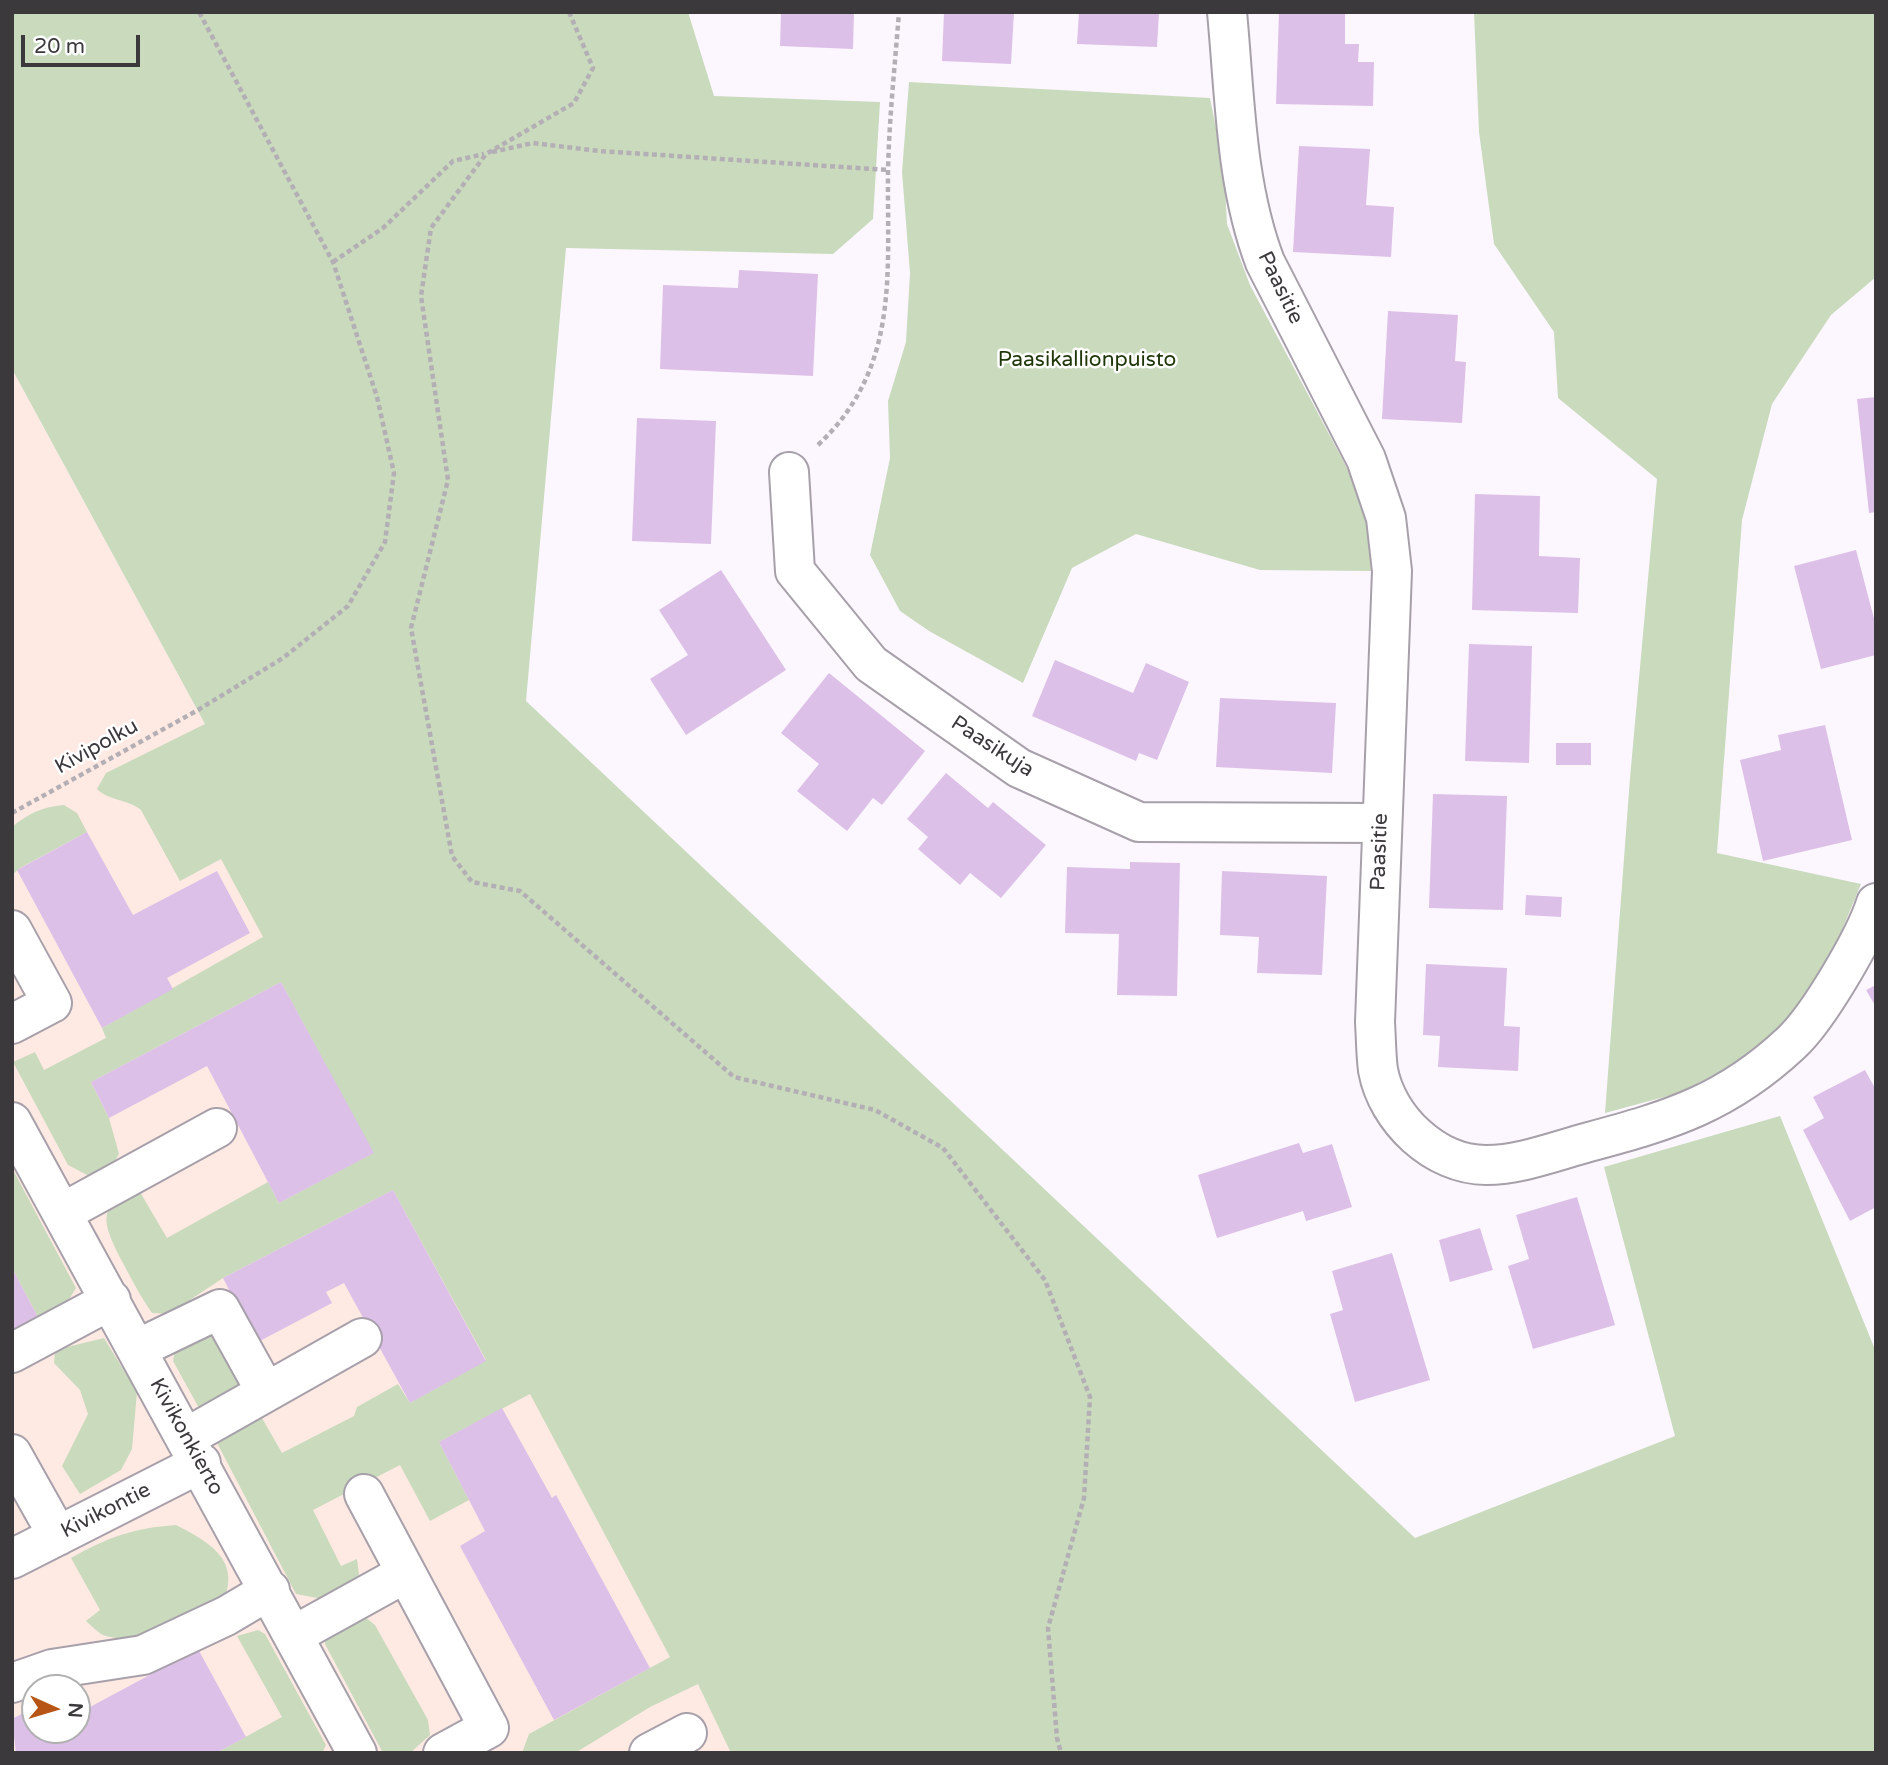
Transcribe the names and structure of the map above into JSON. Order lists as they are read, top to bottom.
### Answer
{
  "streets": {
    "street": [
      "Paasitie",
      "Paasikuja",
      "Kivikonkierto",
      "Kivikontie"
    ],
    "path": ["Kivipolku"]
  },
  "crossings": [
    ["Paasitie", "Paasikuja"],
    ["Kivikonkierto", "Kivikontie"]
  ],
  "parks": ["Paasikallionpuisto"],
  "scale_bar": "20 m",
  "north": "right"
}
